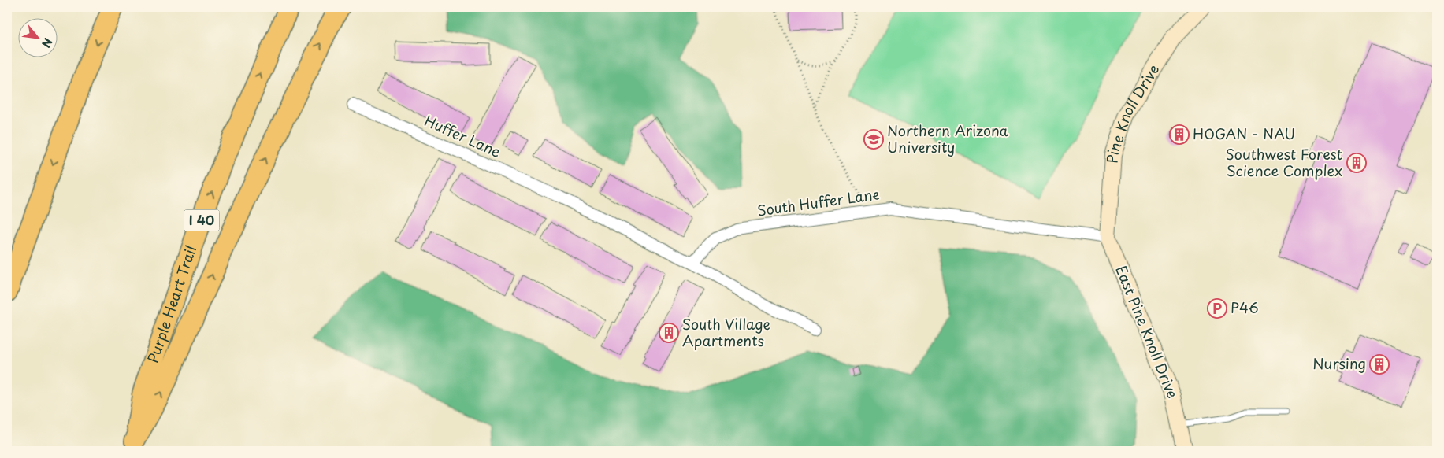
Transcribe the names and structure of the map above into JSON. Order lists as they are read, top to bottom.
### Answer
{
  "streets": {
    "highway": ["I 40", "Purple Heart Trail"],
    "street": [
      "Pine Knoll Drive",
      "Huffer Lane",
      "South Huffer Lane",
      "East Pine Knoll Drive"
    ]
  },
  "crossings": [
    ["Pine Knoll Drive", "South Huffer Lane"],
    ["Pine Knoll Drive", "East Pine Knoll Drive"],
    ["Huffer Lane", "South Huffer Lane"],
    ["South Huffer Lane", "East Pine Knoll Drive"]
  ],
  "places": {
    "building": [
      "HOGAN - NAU",
      "Southwest Forest Science Complex",
      "South Village Apartments",
      "Nursing"
    ],
    "school or university": ["Northern Arizona University"],
    "parking": ["P46"]
  },
  "north": "bottom right"
}
